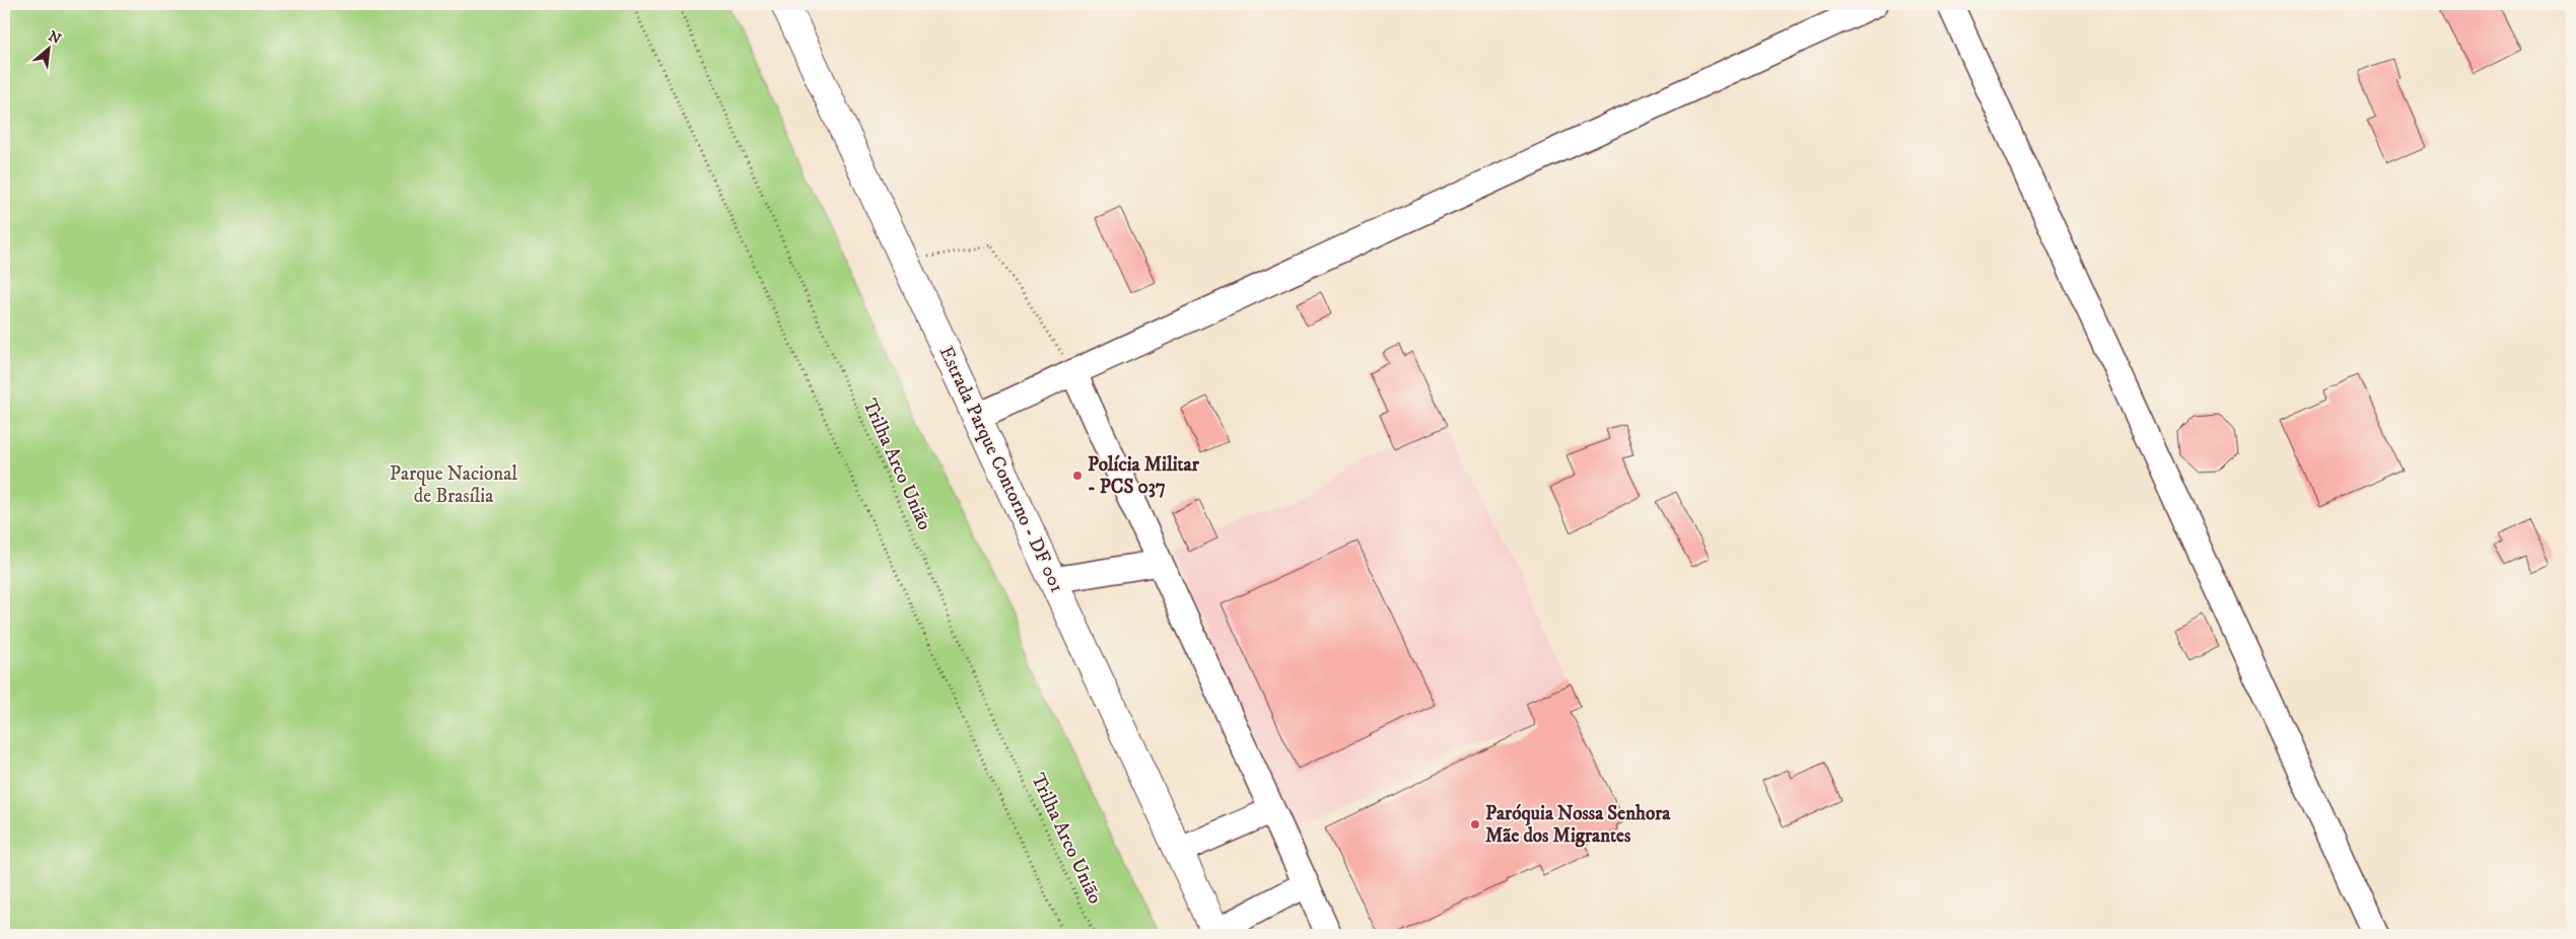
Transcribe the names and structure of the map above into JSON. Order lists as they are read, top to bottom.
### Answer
{
  "streets": {
    "main road": ["Estrada Parque Contorno - DF 001"],
    "path": ["Trilha Arco União"]
  },
  "parks": ["Parque Nacional de Brasília"],
  "places": ["Polícia Militar - PCS 037", "Paróquia Nossa Senhora Mãe dos Migrantes"],
  "north": "top right"
}
